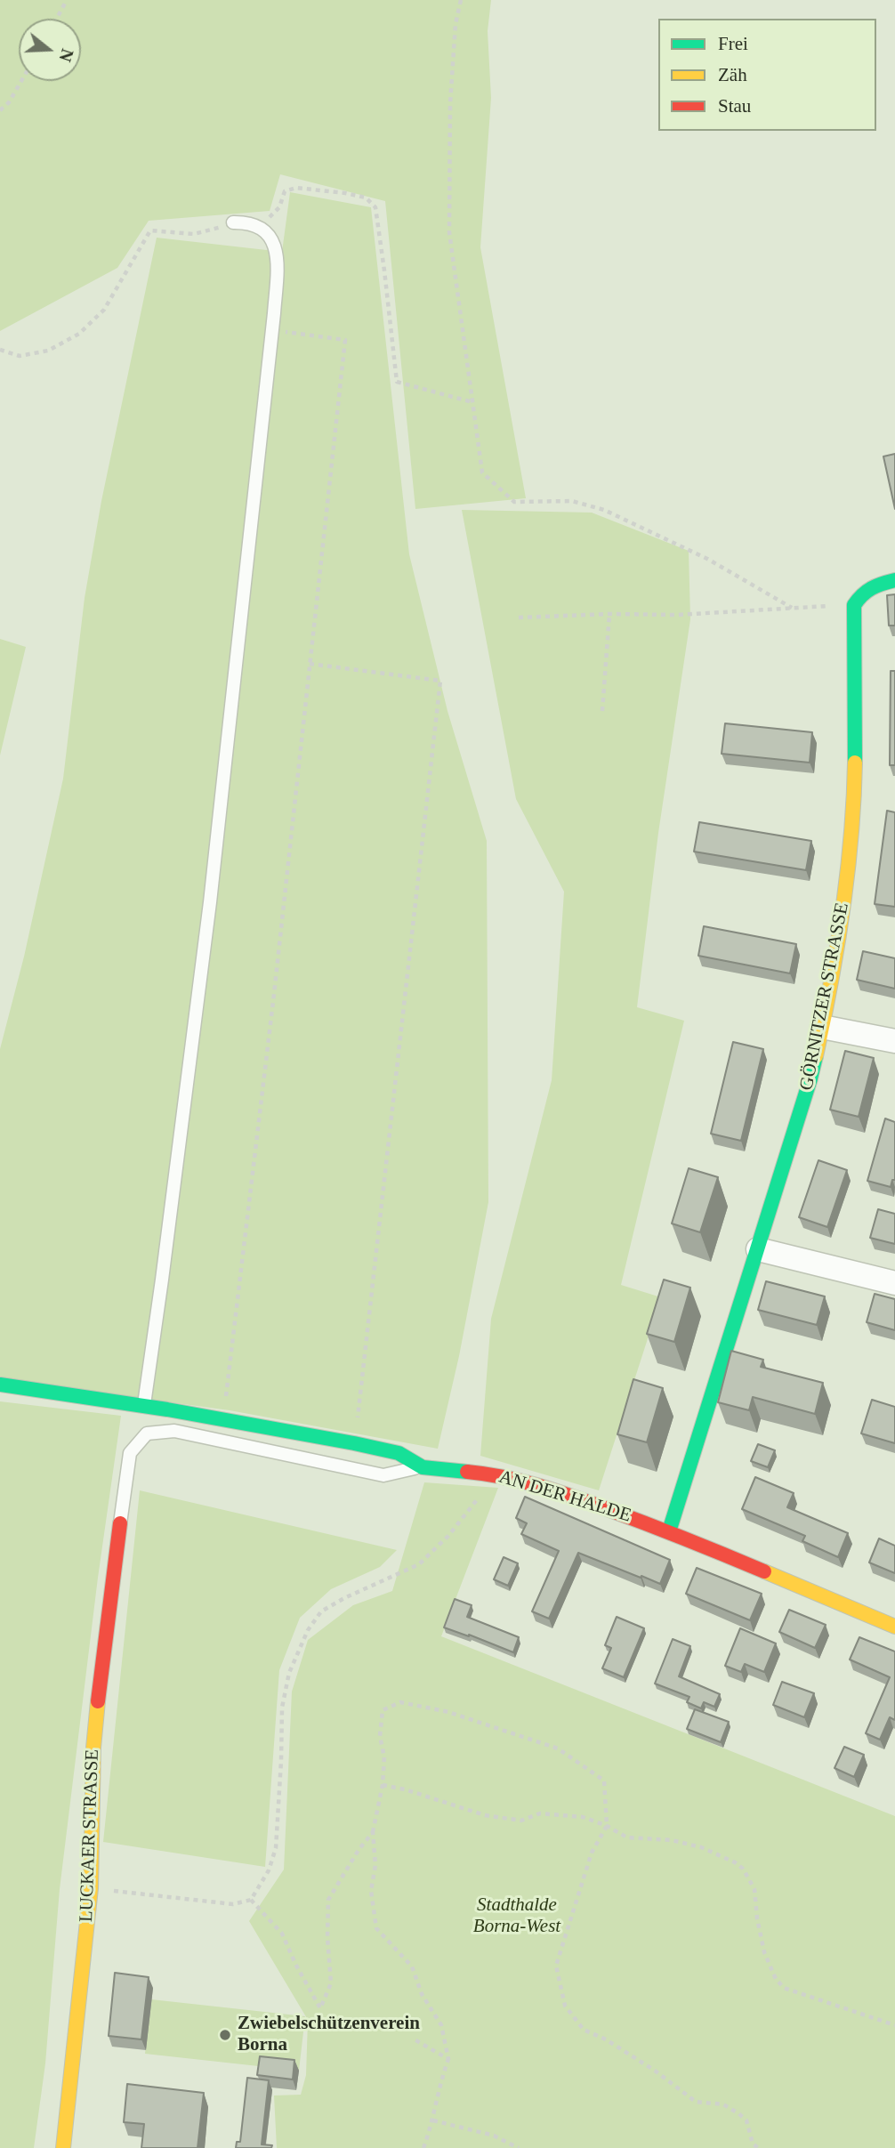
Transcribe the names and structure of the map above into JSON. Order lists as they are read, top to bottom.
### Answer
{
  "streets": {
    "street": ["GÖRNITZER STRASSE", "AN DER HALDE", "LUCKAER STRASSE"]
  },
  "crossings": [
    ["GÖRNITZER STRASSE", "AN DER HALDE"]
  ],
  "parks": ["Stadthalde Borna-West"],
  "places": ["Zwiebelschützenverein Borna"],
  "legend": ["Frei", "Zäh", "Stau"],
  "north": "right"
}
